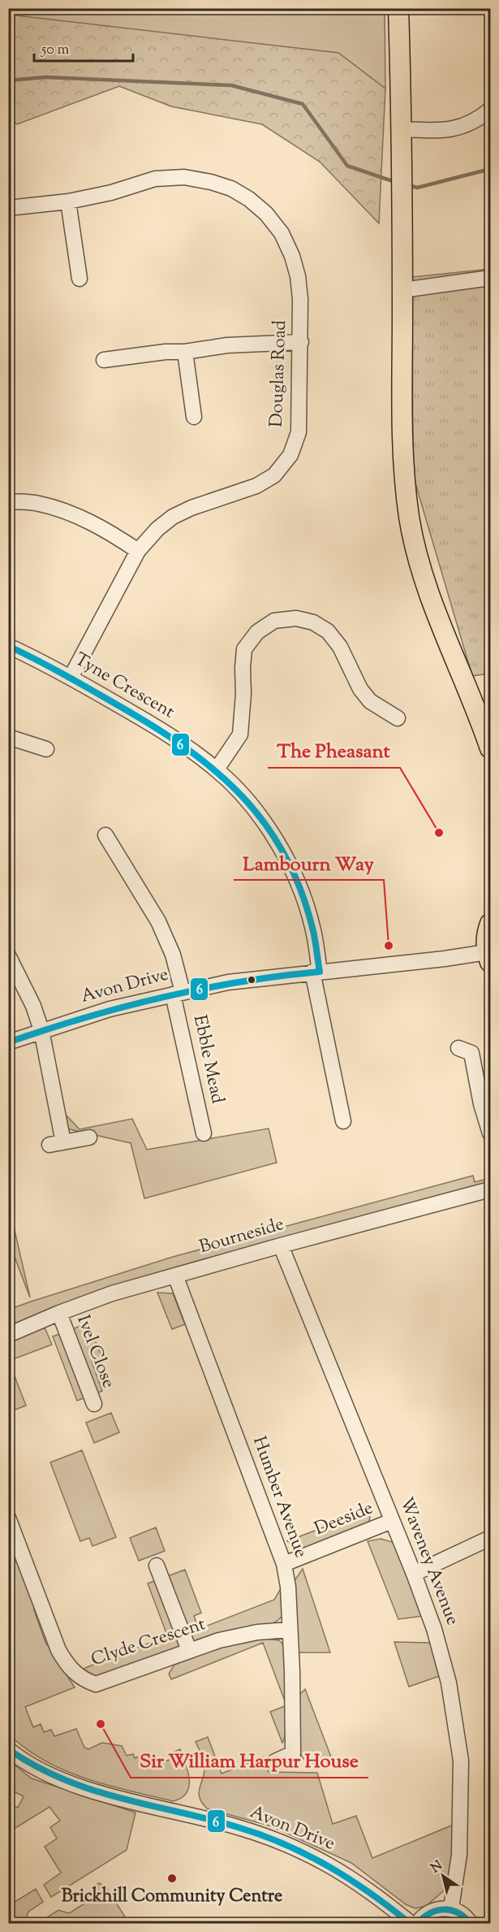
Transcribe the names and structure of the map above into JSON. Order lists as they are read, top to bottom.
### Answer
{
  "streets": {
    "street": [
      "Douglas Road",
      "Tyne Crescent",
      "Avon Drive",
      "Ebble Mead",
      "Bourneside",
      "Ivel Close",
      "Humber Avenue",
      "Deeside",
      "Waveney Avenue",
      "Clyde Crescent"
    ]
  },
  "crossings": [
    ["Douglas Road", "Tyne Crescent"],
    ["Tyne Crescent", "Avon Drive"],
    ["Avon Drive", "Ebble Mead"],
    ["Bourneside", "Ivel Close"],
    ["Bourneside", "Humber Avenue"],
    ["Bourneside", "Waveney Avenue"],
    ["Humber Avenue", "Deeside"],
    ["Humber Avenue", "Clyde Crescent"],
    ["Deeside", "Waveney Avenue"]
  ],
  "places": [
    "The Pheasant",
    "Lambourn Way",
    "Sir William Harpur House",
    "Brickhill Community Centre"
  ],
  "lines": ["transit line 6"],
  "scale_bar": "50 m",
  "north": "top left"
}
